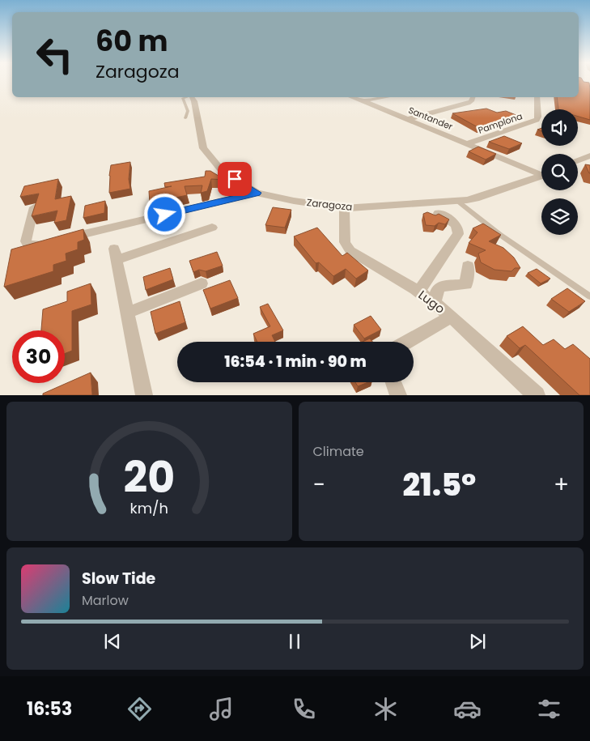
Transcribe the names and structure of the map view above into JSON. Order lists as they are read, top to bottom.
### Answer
{
  "streets": {
    "street": [
      "Santander",
      "Pamplona",
      "Zaragoza",
      "Lugo"
    ]
  },
  "crossings": [
    ["Santander", "Pamplona"],
    ["Zaragoza", "Lugo"]
  ],
  "page": {
    "turn": ["60 m", "Zaragoza"],
    "limit": "30",
    "trip": "16:54 · 1 min · 90 m",
    "tile": "Climate",
    "heat": ["−", "21.5°", "+"],
    "song": ["Slow Tide", "Marlow"],
    "tabs": "16:53",
    "gauge": ["20", "km/h"]
  }
}
